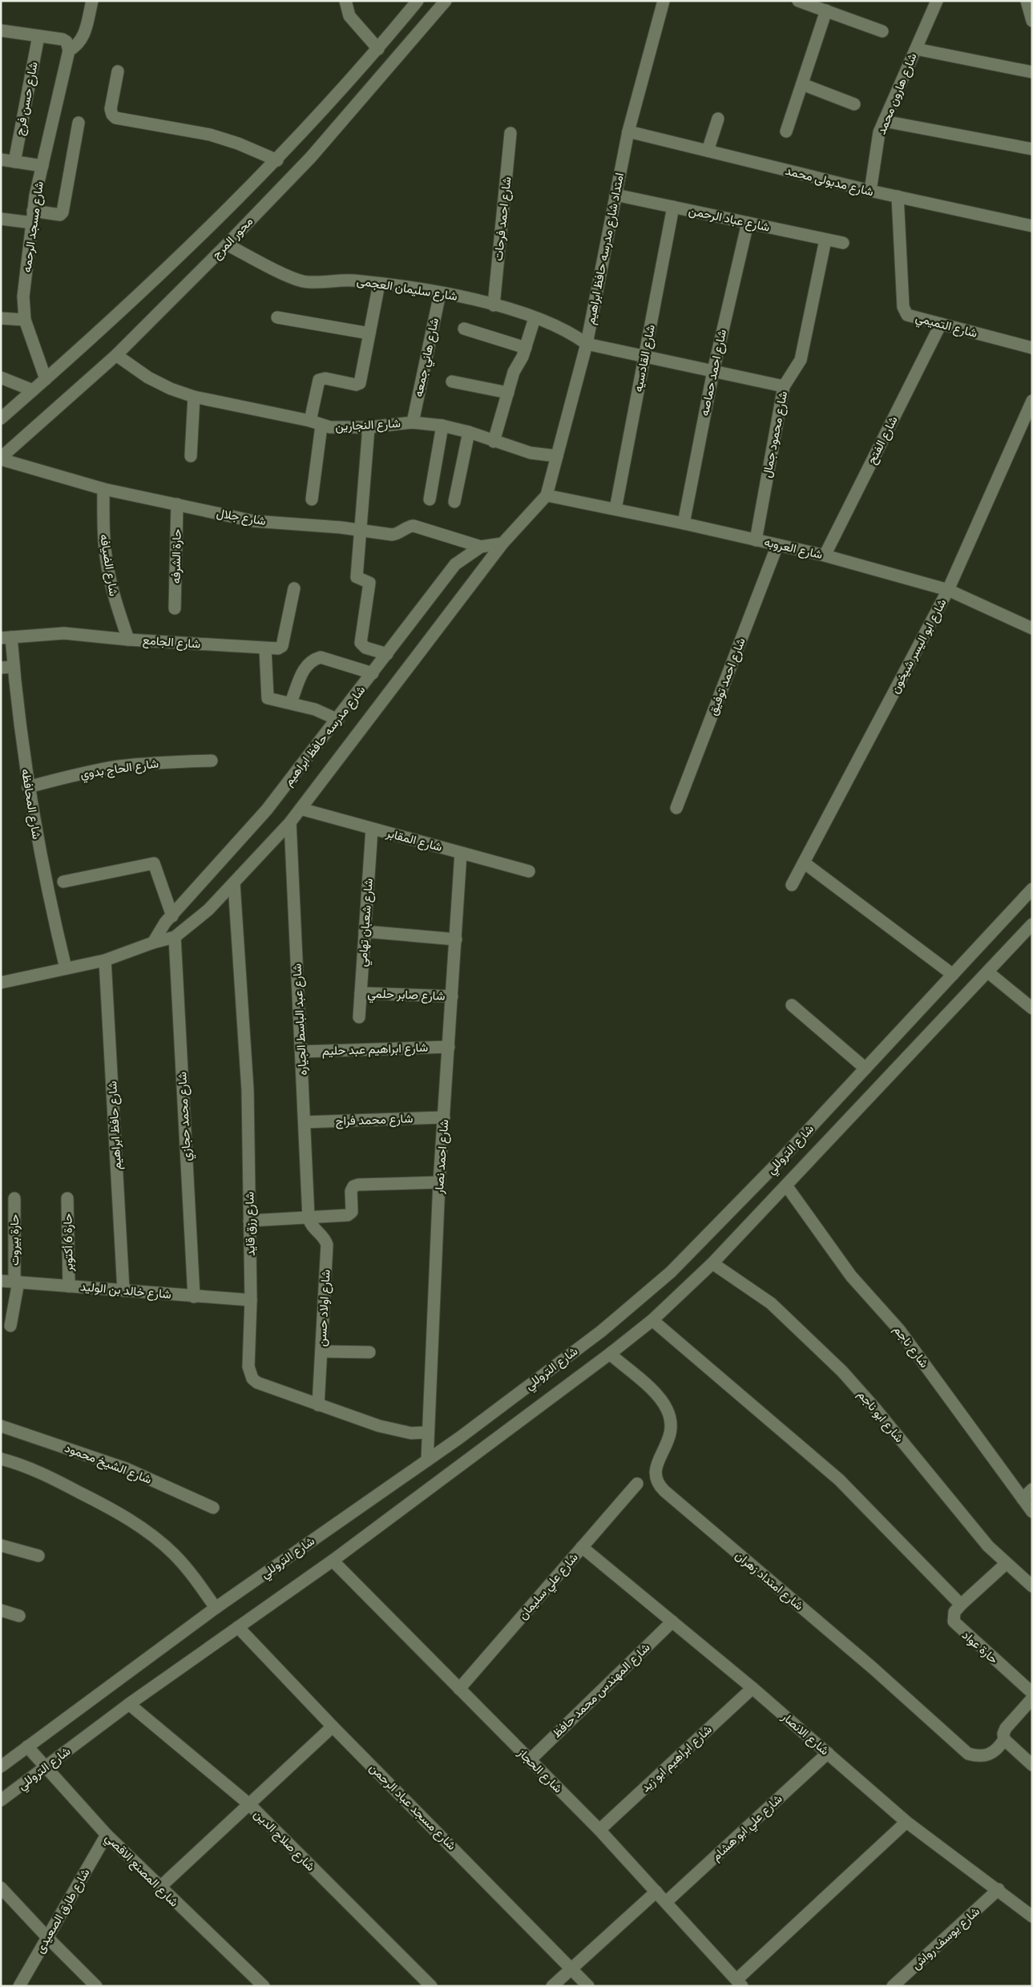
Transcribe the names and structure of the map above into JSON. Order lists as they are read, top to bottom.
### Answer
{
  "streets": {
    "street": [
      "شارع هارون محمد",
      "شارع حسن فرج",
      "شارع مدبولى محمد",
      "شارع احمد فرحات",
      "شارع عباد الرحمن",
      "شارع مسجد الرحمه",
      "محور المرج",
      "امتداد شارع مدرسه حافظ ابراهيم",
      "شارع سليمان العجمى",
      "شارع التميمي",
      "شارع هاني جمعه",
      "شارع القادسيه",
      "شارع احمد حماصه",
      "شارع النجارين",
      "شارع محمود جمال",
      "شارع الفتح",
      "شارع جلال",
      "شارع العروبه",
      "حارة الشرفه",
      "شارع الضيافه",
      "شارع الجامع",
      "شارع ابو اليسر شيخون",
      "شارع احمد توفيق",
      "شارع مدرسه حافظ ابراهيم",
      "شارع الحاج بدوي",
      "شارع المحافظه",
      "شارع المقابر",
      "شارع شعبان تهامي",
      "شارع صابر حلمي",
      "شارع عبد الباسط الجياره",
      "شارع ابراهيم عبد حليم",
      "شارع محمد حجازي",
      "شارع محمد فراج",
      "شارع حافظ ابراهيم",
      "شارع التروللي",
      "شارع احمد نصار",
      "شارع رزق قايد",
      "حارة بيروت",
      "حارة 6 أكتوبر",
      "شارع خالد بن الوليد",
      "شارع اولاد حسن",
      "شارع ناجم",
      "شارع ابو ناجم",
      "شارع الشيخ محمود",
      "شارع امتداد زهران",
      "شارع علي سليمان",
      "حارة عواد",
      "شارع المهندس محمد حافظ",
      "شارع الانصار",
      "شارع ابراهيم ابو زيد",
      "شارع الحجاز",
      "شارع مسجد عباد الرحمن",
      "شارع علي ابو هشام",
      "شارع صلاح الدين",
      "شارع المصنع الاقصي",
      "شارع طارق الصعيدى",
      "شارع يوسف رواش"
    ]
  },
  "crossings": [
    ["شارع هارون محمد", "شارع مدبولى محمد"],
    ["شارع مدبولى محمد", "امتداد شارع مدرسه حافظ ابراهيم"],
    ["شارع مدبولى محمد", "شارع التميمي"],
    ["شارع احمد فرحات", "شارع سليمان العجمى"],
    ["شارع عباد الرحمن", "امتداد شارع مدرسه حافظ ابراهيم"],
    ["شارع عباد الرحمن", "شارع القادسيه"],
    ["شارع عباد الرحمن", "شارع احمد حماصه"],
    ["شارع عباد الرحمن", "شارع محمود جمال"],
    ["شارع مسجد الرحمه", "محور المرج"],
    ["محور المرج", "شارع سليمان العجمى"],
    ["محور المرج", "شارع النجارين"],
    ["محور المرج", "شارع جلال"],
    ["امتداد شارع مدرسه حافظ ابراهيم", "شارع سليمان العجمى"],
    ["امتداد شارع مدرسه حافظ ابراهيم", "شارع النجارين"],
    ["امتداد شارع مدرسه حافظ ابراهيم", "شارع العروبه"],
    ["امتداد شارع مدرسه حافظ ابراهيم", "شارع مدرسه حافظ ابراهيم"],
    ["شارع سليمان العجمى", "شارع هاني جمعه"],
    ["شارع سليمان العجمى", "شارع القادسيه"],
    ["شارع سليمان العجمى", "شارع احمد حماصه"],
    ["شارع سليمان العجمى", "شارع محمود جمال"],
    ["شارع التميمي", "شارع الفتح"],
    ["شارع هاني جمعه", "شارع النجارين"],
    ["شارع القادسيه", "شارع العروبه"],
    ["شارع احمد حماصه", "شارع العروبه"],
    ["شارع محمود جمال", "شارع العروبه"],
    ["شارع الفتح", "شارع العروبه"],
    ["شارع جلال", "حارة الشرفه"],
    ["شارع جلال", "شارع الضيافه"],
    ["شارع جلال", "شارع مدرسه حافظ ابراهيم"],
    ["شارع العروبه", "شارع ابو اليسر شيخون"],
    ["شارع العروبه", "شارع احمد توفيق"],
    ["شارع العروبه", "شارع مدرسه حافظ ابراهيم"],
    ["شارع الضيافه", "شارع الجامع"],
    ["شارع الجامع", "شارع المحافظه"],
    ["شارع مدرسه حافظ ابراهيم", "شارع المحافظه"],
    ["شارع مدرسه حافظ ابراهيم", "شارع المقابر"],
    ["شارع مدرسه حافظ ابراهيم", "شارع عبد الباسط الجياره"],
    ["شارع مدرسه حافظ ابراهيم", "شارع محمد حجازي"],
    ["شارع مدرسه حافظ ابراهيم", "شارع حافظ ابراهيم"],
    ["شارع مدرسه حافظ ابراهيم", "شارع رزق قايد"],
    ["شارع الحاج بدوي", "شارع المحافظه"],
    ["شارع المقابر", "شارع شعبان تهامي"],
    ["شارع المقابر", "شارع احمد نصار"],
    ["شارع شعبان تهامي", "شارع صابر حلمي"],
    ["شارع صابر حلمي", "شارع احمد نصار"],
    ["شارع عبد الباسط الجياره", "شارع ابراهيم عبد حليم"],
    ["شارع عبد الباسط الجياره", "شارع محمد فراج"],
    ["شارع عبد الباسط الجياره", "شارع اولاد حسن"],
    ["شارع ابراهيم عبد حليم", "شارع احمد نصار"],
    ["شارع محمد حجازي", "شارع خالد بن الوليد"],
    ["شارع محمد فراج", "شارع احمد نصار"],
    ["شارع حافظ ابراهيم", "شارع خالد بن الوليد"],
    ["شارع التروللي", "شارع احمد نصار"],
    ["شارع التروللي", "شارع ناجم"],
    ["شارع التروللي", "شارع ابو ناجم"],
    ["شارع التروللي", "شارع امتداد زهران"],
    ["شارع التروللي", "شارع الحجاز"],
    ["شارع التروللي", "شارع مسجد عباد الرحمن"],
    ["شارع التروللي", "شارع صلاح الدين"],
    ["شارع التروللي", "شارع المصنع الاقصي"],
    ["شارع احمد نصار", "شارع رزق قايد"],
    ["شارع رزق قايد", "شارع خالد بن الوليد"],
    ["شارع رزق قايد", "شارع اولاد حسن"],
    ["حارة بيروت", "شارع خالد بن الوليد"],
    ["حارة 6 أكتوبر", "شارع خالد بن الوليد"],
    ["شارع ابو ناجم", "حارة عواد"],
    ["شارع علي سليمان", "شارع الانصار"],
    ["شارع علي سليمان", "شارع الحجاز"],
    ["شارع المهندس محمد حافظ", "شارع الانصار"],
    ["شارع المهندس محمد حافظ", "شارع الحجاز"],
    ["شارع الانصار", "شارع ابراهيم ابو زيد"],
    ["شارع الانصار", "شارع علي ابو هشام"],
    ["شارع الانصار", "شارع يوسف رواش"],
    ["شارع ابراهيم ابو زيد", "شارع الحجاز"],
    ["شارع الحجاز", "شارع علي ابو هشام"],
    ["شارع المصنع الاقصي", "شارع طارق الصعيدى"]
  ]
}
